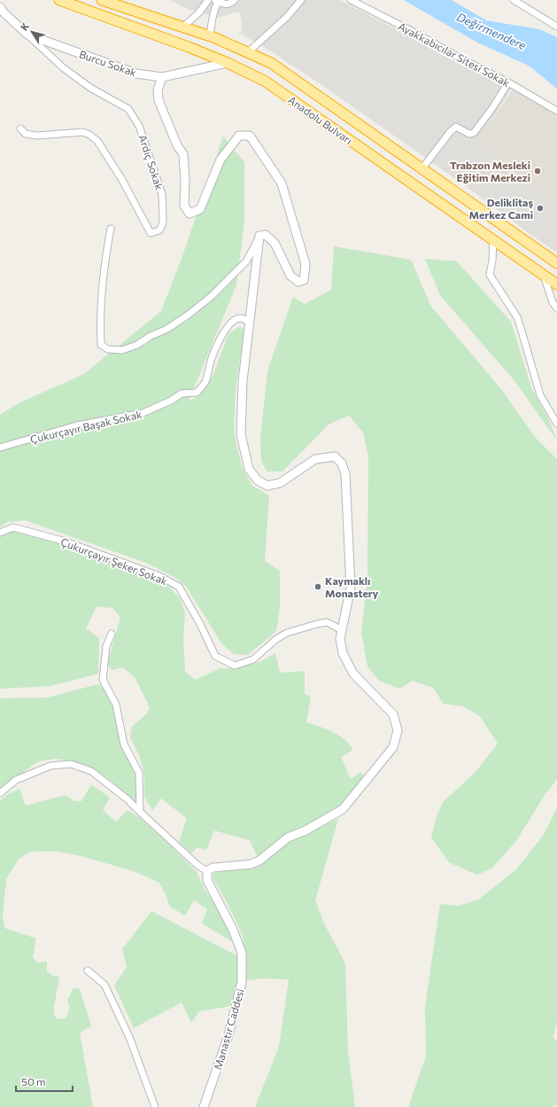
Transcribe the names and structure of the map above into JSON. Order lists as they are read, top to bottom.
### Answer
{
  "streets": {
    "highway": ["Anadolu Bulvarı"],
    "street": [
      "Ayakkabıcılar Sitesi Sokak",
      "Burcu Sokak",
      "Ardıç Sokak",
      "Çukurçayır Başak Sokak",
      "Çukurçayır Şeker Sokak",
      "Manastır Caddesi"
    ]
  },
  "crossings": [
    ["Burcu Sokak", "Anadolu Bulvarı"],
    ["Burcu Sokak", "Ardıç Sokak"]
  ],
  "water": ["Değirmendere"],
  "places": ["Trabzon Mesleki Eğitim Merkezi", "Deliklitaş Merkez Cami", "Kaymaklı Monastery"],
  "scale_bar": "50 m",
  "north": "top left"
}
